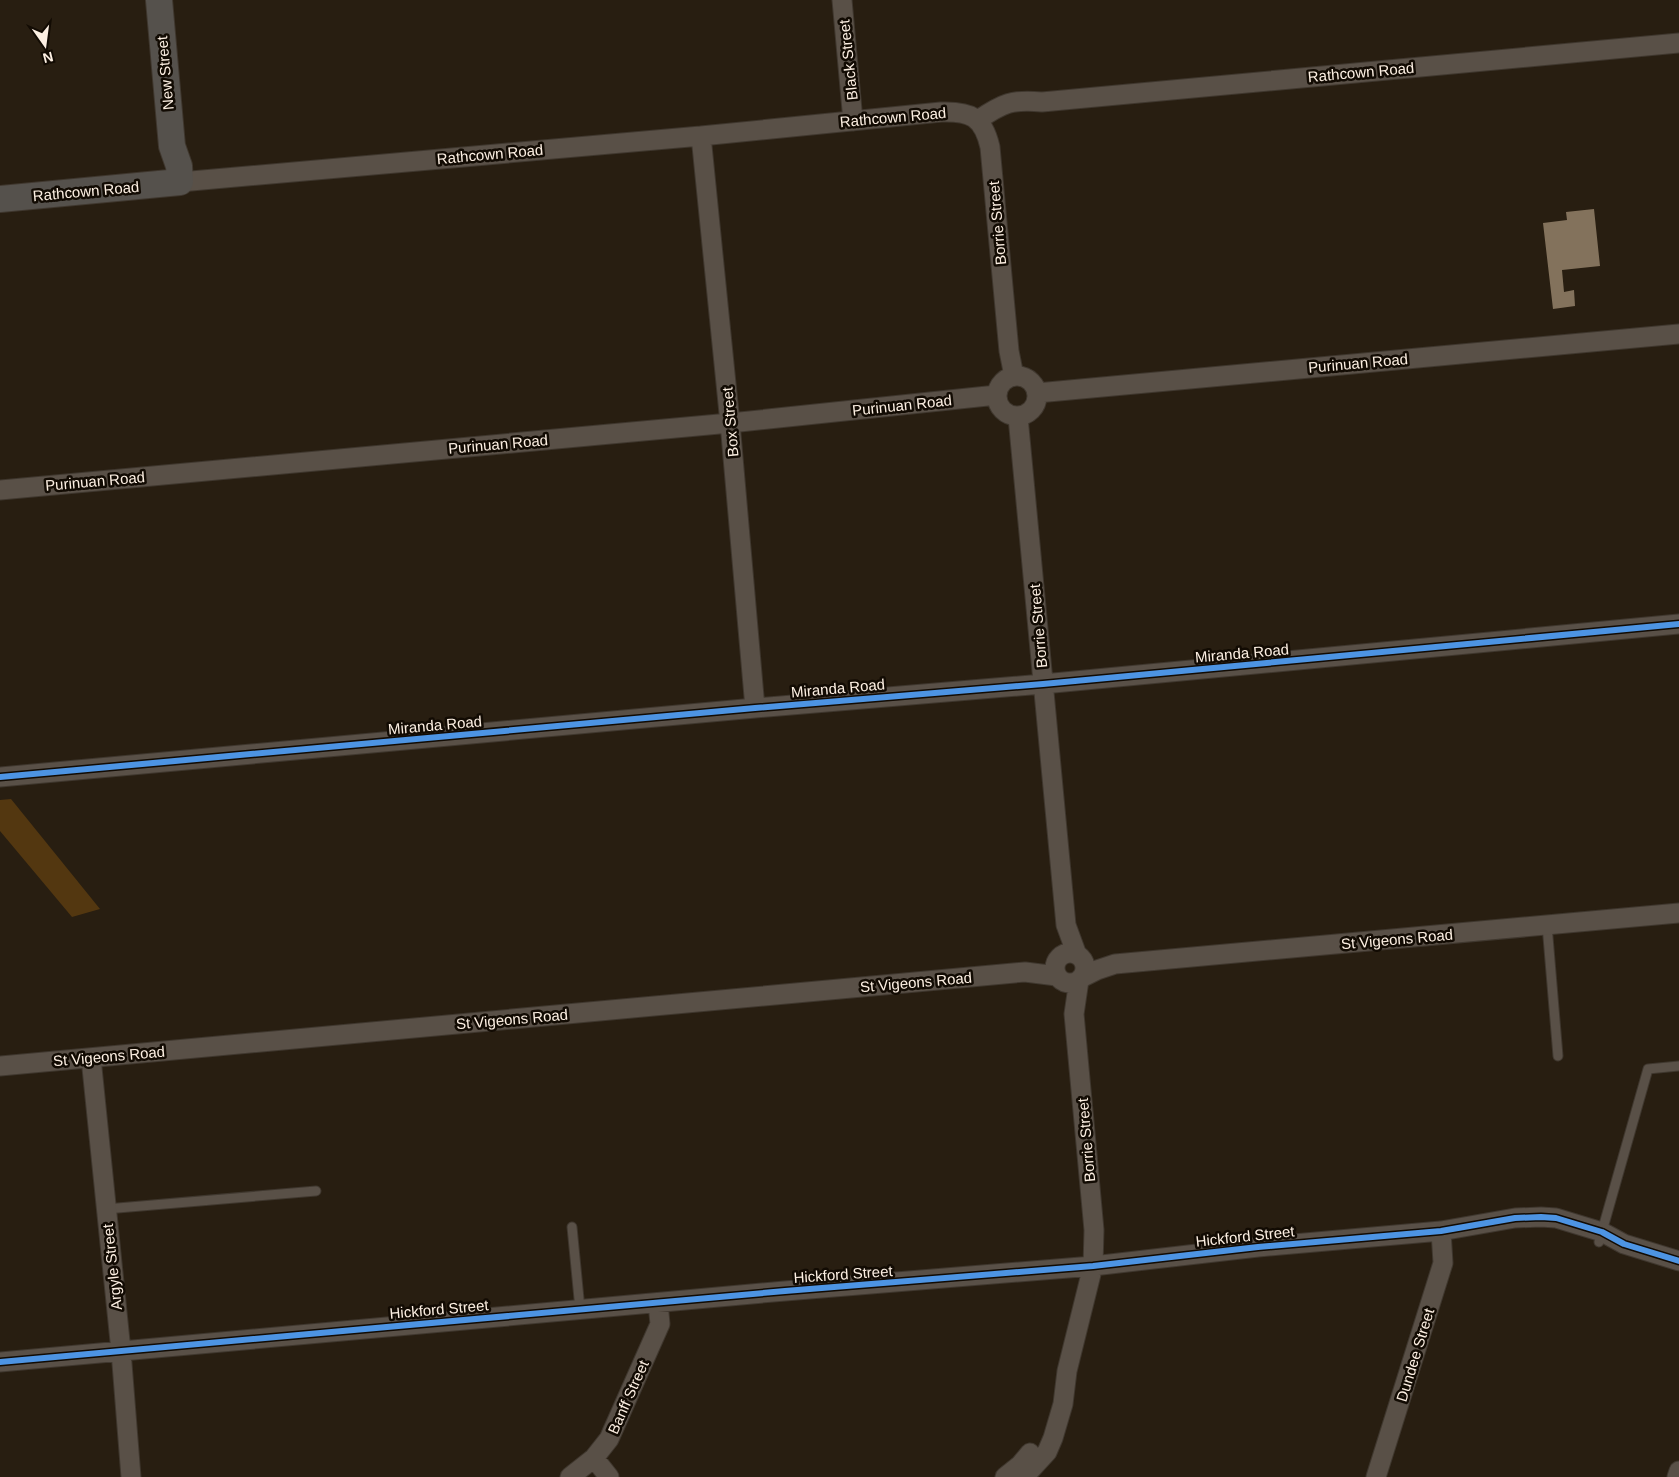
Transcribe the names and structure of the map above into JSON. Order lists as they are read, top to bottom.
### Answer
{
  "streets": {
    "street": [
      "Black Street",
      "Rathcown Road",
      "New Street",
      "Borrie Street",
      "Purinuan Road",
      "Box Street",
      "Miranda Road",
      "St Vigeons Road",
      "Hickford Street",
      "Argyle Street",
      "Dundee Street",
      "Banff Street"
    ]
  },
  "crossings": [
    ["Black Street", "Rathcown Road"],
    ["Rathcown Road", "New Street"],
    ["Rathcown Road", "Borrie Street"],
    ["Rathcown Road", "Box Street"],
    ["Borrie Street", "Purinuan Road"],
    ["Borrie Street", "Miranda Road"],
    ["Borrie Street", "St Vigeons Road"],
    ["Borrie Street", "Hickford Street"],
    ["Purinuan Road", "Box Street"],
    ["Box Street", "Miranda Road"],
    ["St Vigeons Road", "Argyle Street"],
    ["Hickford Street", "Argyle Street"],
    ["Hickford Street", "Dundee Street"],
    ["Hickford Street", "Banff Street"]
  ],
  "north": "bottom"
}
